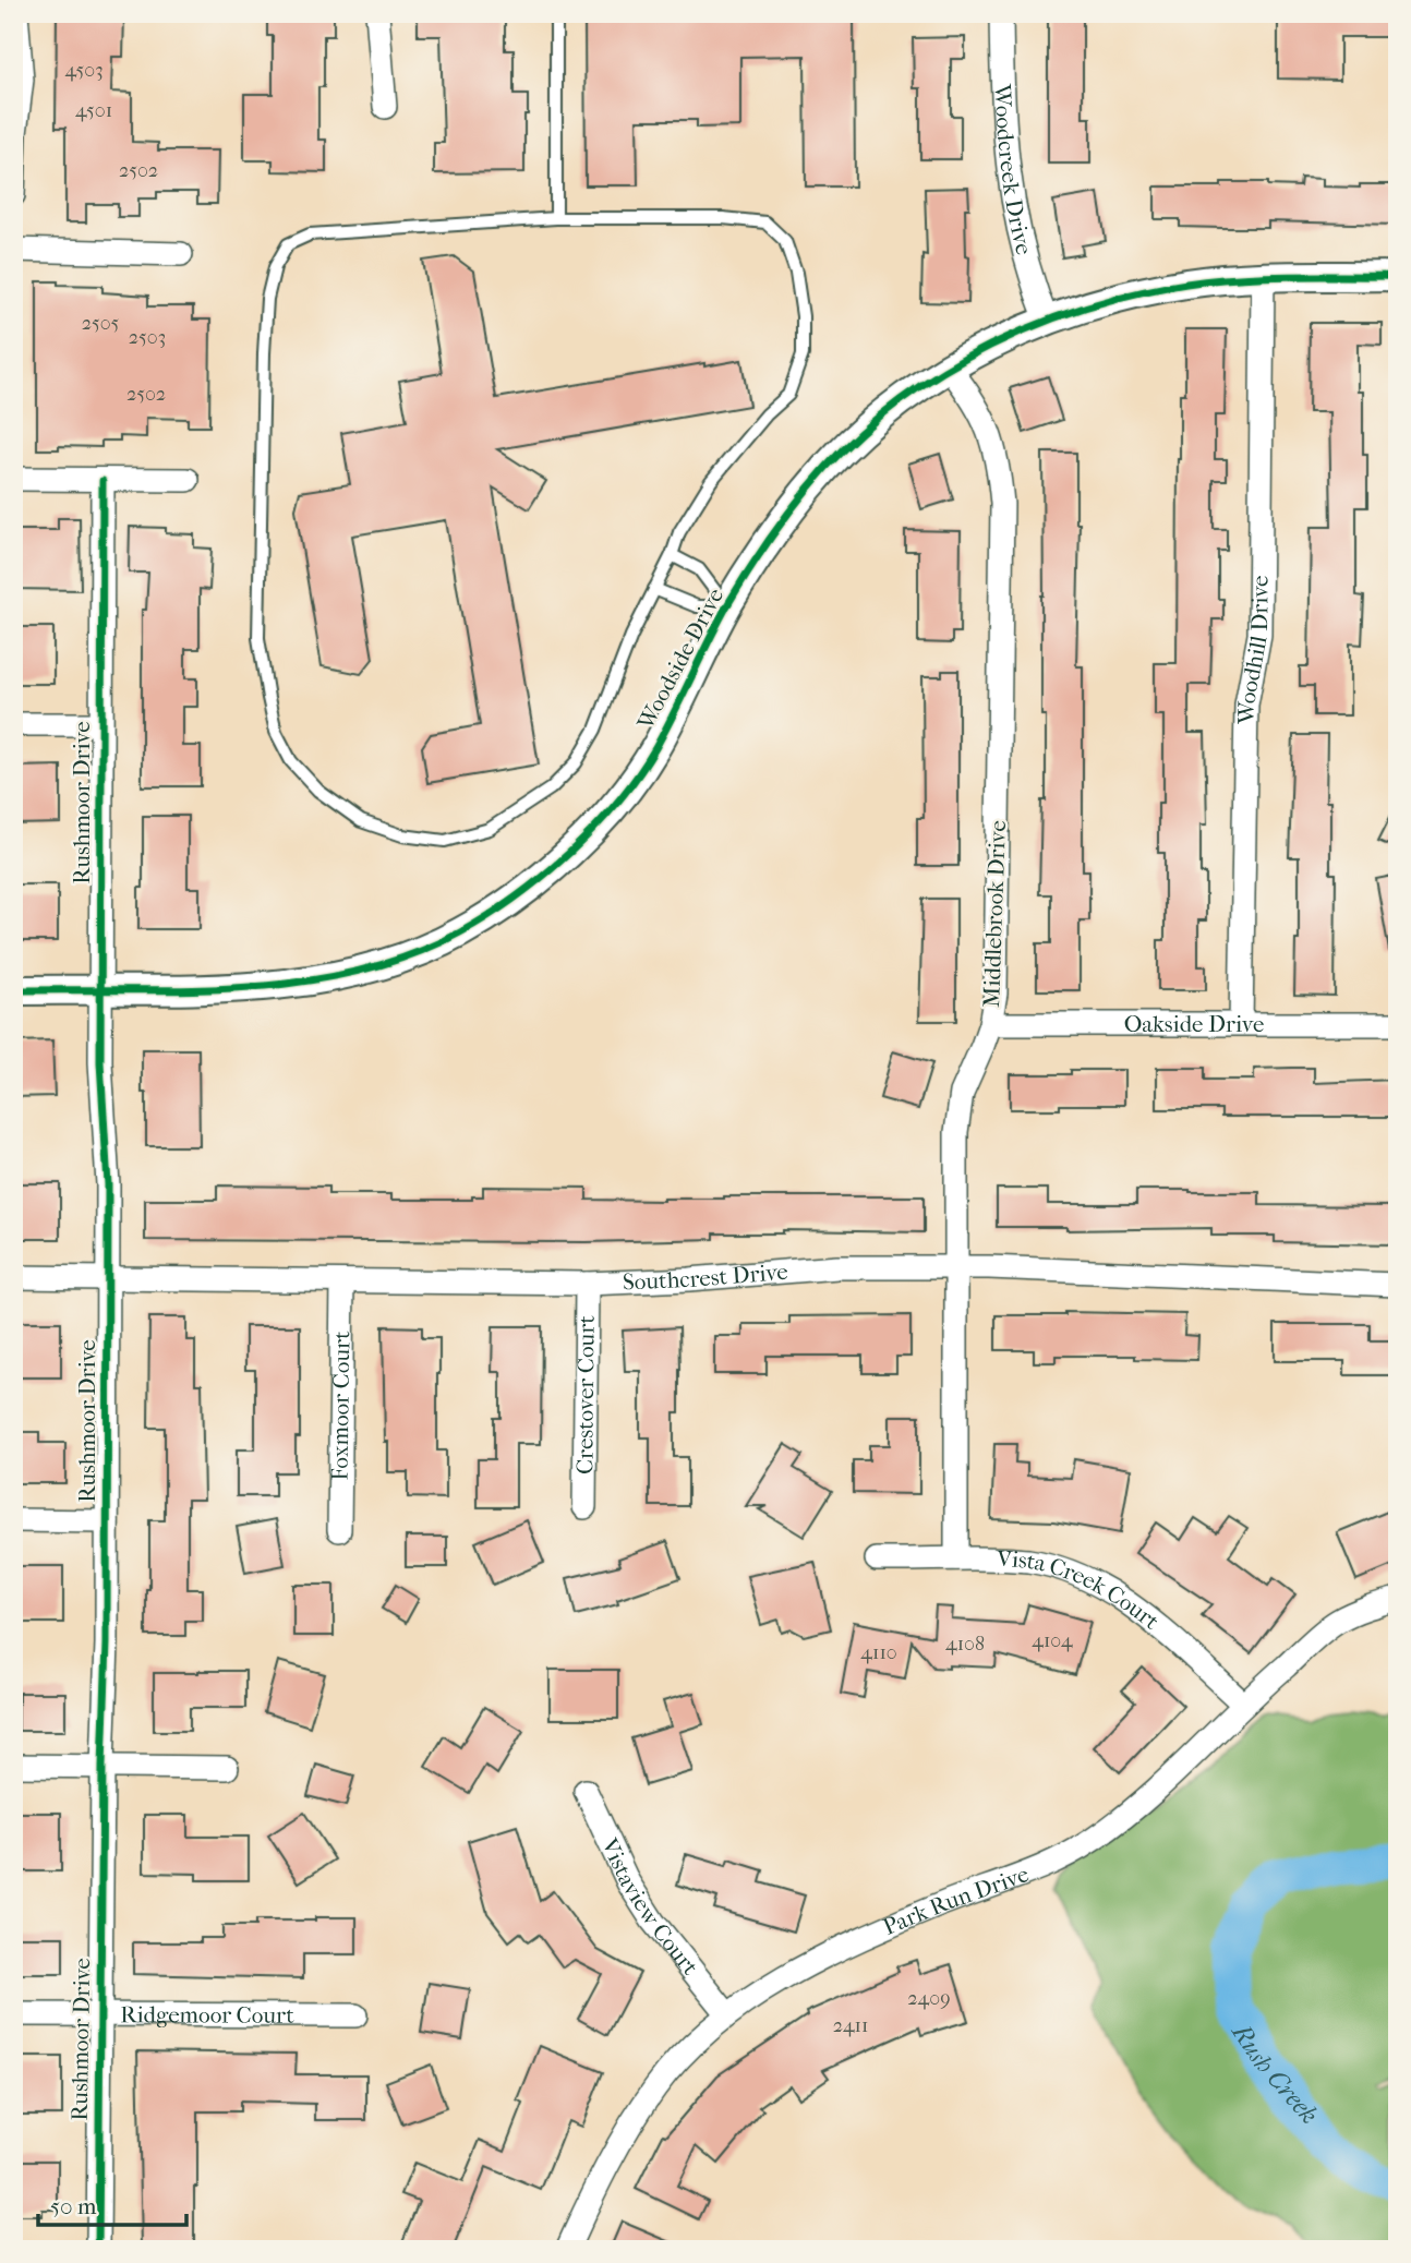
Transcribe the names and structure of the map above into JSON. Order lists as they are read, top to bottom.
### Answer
{
  "streets": {
    "street": [
      "Woodcreek Drive",
      "Woodhill Drive",
      "Woodside Drive",
      "Rushmoor Drive",
      "Middlebrook Drive",
      "Oakside Drive",
      "Southcrest Drive",
      "Crestover Court",
      "Foxmoor Court",
      "Vista Creek Court",
      "Park Run Drive",
      "Vistaview Court",
      "Ridgemoor Court"
    ]
  },
  "crossings": [
    ["Woodcreek Drive", "Woodside Drive"],
    ["Woodhill Drive", "Woodside Drive"],
    ["Woodhill Drive", "Oakside Drive"],
    ["Woodside Drive", "Rushmoor Drive"],
    ["Woodside Drive", "Middlebrook Drive"],
    ["Rushmoor Drive", "Southcrest Drive"],
    ["Rushmoor Drive", "Ridgemoor Court"],
    ["Middlebrook Drive", "Oakside Drive"],
    ["Middlebrook Drive", "Southcrest Drive"],
    ["Middlebrook Drive", "Vista Creek Court"],
    ["Southcrest Drive", "Crestover Court"],
    ["Southcrest Drive", "Foxmoor Court"],
    ["Vista Creek Court", "Park Run Drive"],
    ["Park Run Drive", "Vistaview Court"]
  ],
  "water": ["Rush Creek"],
  "house_numbers": [
    "4503",
    "4501",
    "2502",
    "2505",
    "2503",
    "2502",
    "4104",
    "4108",
    "4110",
    "2409",
    "2411"
  ],
  "scale_bar": "50 m"
}
